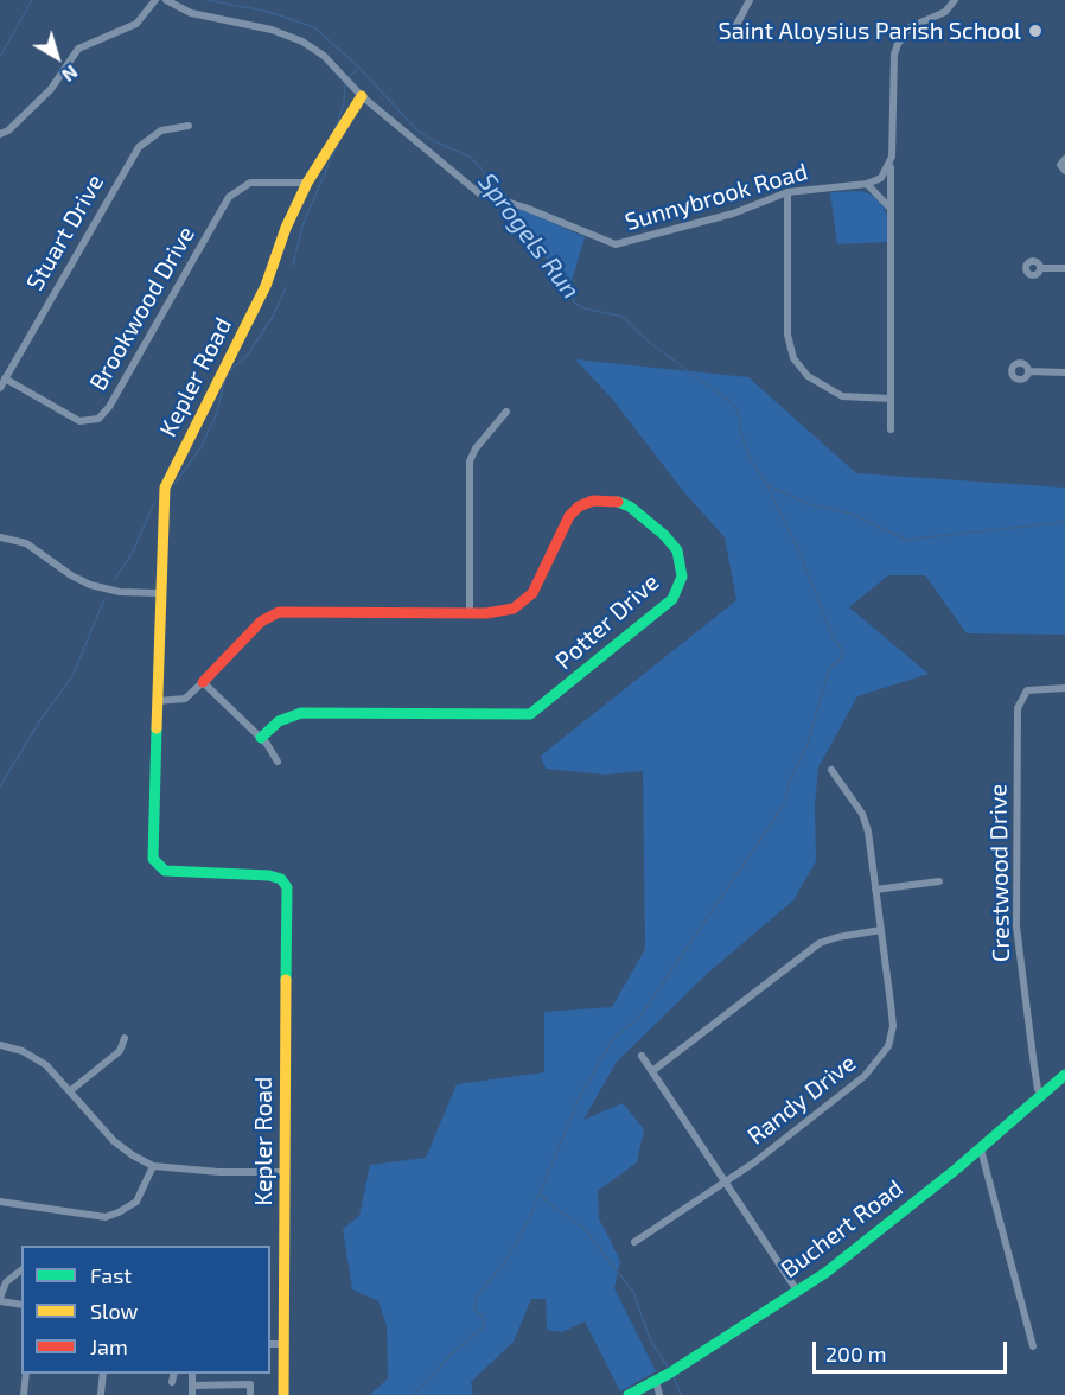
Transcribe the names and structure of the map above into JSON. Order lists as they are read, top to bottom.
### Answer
{
  "streets": {
    "street": [
      "Sunnybrook Road",
      "Stuart Drive",
      "Brookwood Drive",
      "Kepler Road",
      "Potter Drive",
      "Crestwood Drive",
      "Randy Drive",
      "Buchert Road"
    ]
  },
  "crossings": [
    ["Sunnybrook Road", "Kepler Road"],
    ["Stuart Drive", "Brookwood Drive"],
    ["Brookwood Drive", "Kepler Road"],
    ["Crestwood Drive", "Buchert Road"]
  ],
  "water": ["Sprogels Run"],
  "places": ["Saint Aloysius Parish School"],
  "legend": ["Fast", "Slow", "Jam"],
  "scale_bar": "200 m",
  "north": "bottom right"
}
